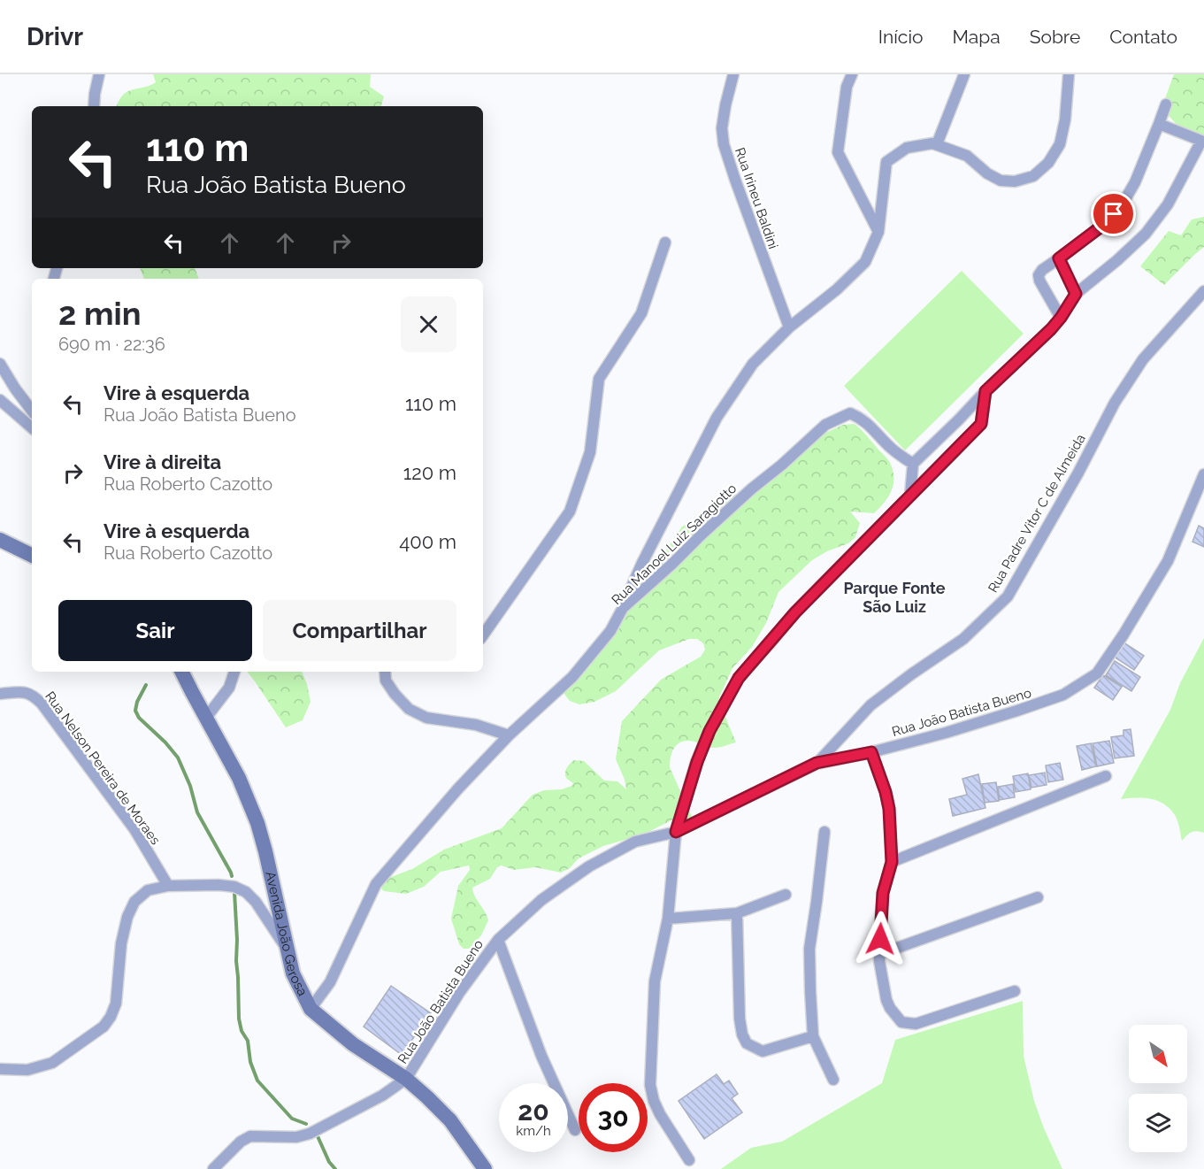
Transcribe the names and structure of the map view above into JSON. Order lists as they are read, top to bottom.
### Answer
{
  "streets": {
    "main road": ["Avenida João Gerosa"],
    "street": [
      "Rua Irineu Baldini",
      "Rua Padre Vitor C de Almeida",
      "Rua Manoel Luiz Saragiotto",
      "Rua João Batista Bueno",
      "Rua Nelson Pereira de Moraes"
    ]
  },
  "crossings": [
    ["Rua Padre Vitor C de Almeida", "Rua João Batista Bueno"],
    ["Rua Manoel Luiz Saragiotto", "Avenida João Gerosa"],
    ["Rua João Batista Bueno", "Avenida João Gerosa"]
  ],
  "districts": ["Parque Fonte São Luiz"],
  "north": "bottom right",
  "page": {
    "header": "Drivr",
    "nav": [
      "Início",
      "Mapa",
      "Sobre",
      "Contato"
    ],
    "turn": ["110 m", "Rua João Batista Bueno"],
    "heading": ["2 min", "690 m · 22:36"],
    "list": [
      {
        "name": "Vire à esquerda",
        "note": "Rua João Batista Bueno",
        "value": "110 m"
      },
      {
        "name": "Vire à direita",
        "note": "Rua Roberto Cazotto",
        "value": "120 m"
      },
      {
        "name": "Vire à esquerda",
        "note": "Rua Roberto Cazotto",
        "value": "400 m"
      }
    ],
    "buttons": ["Sair", "Compartilhar"],
    "speed": "20 km/h",
    "limit": "30"
  }
}
